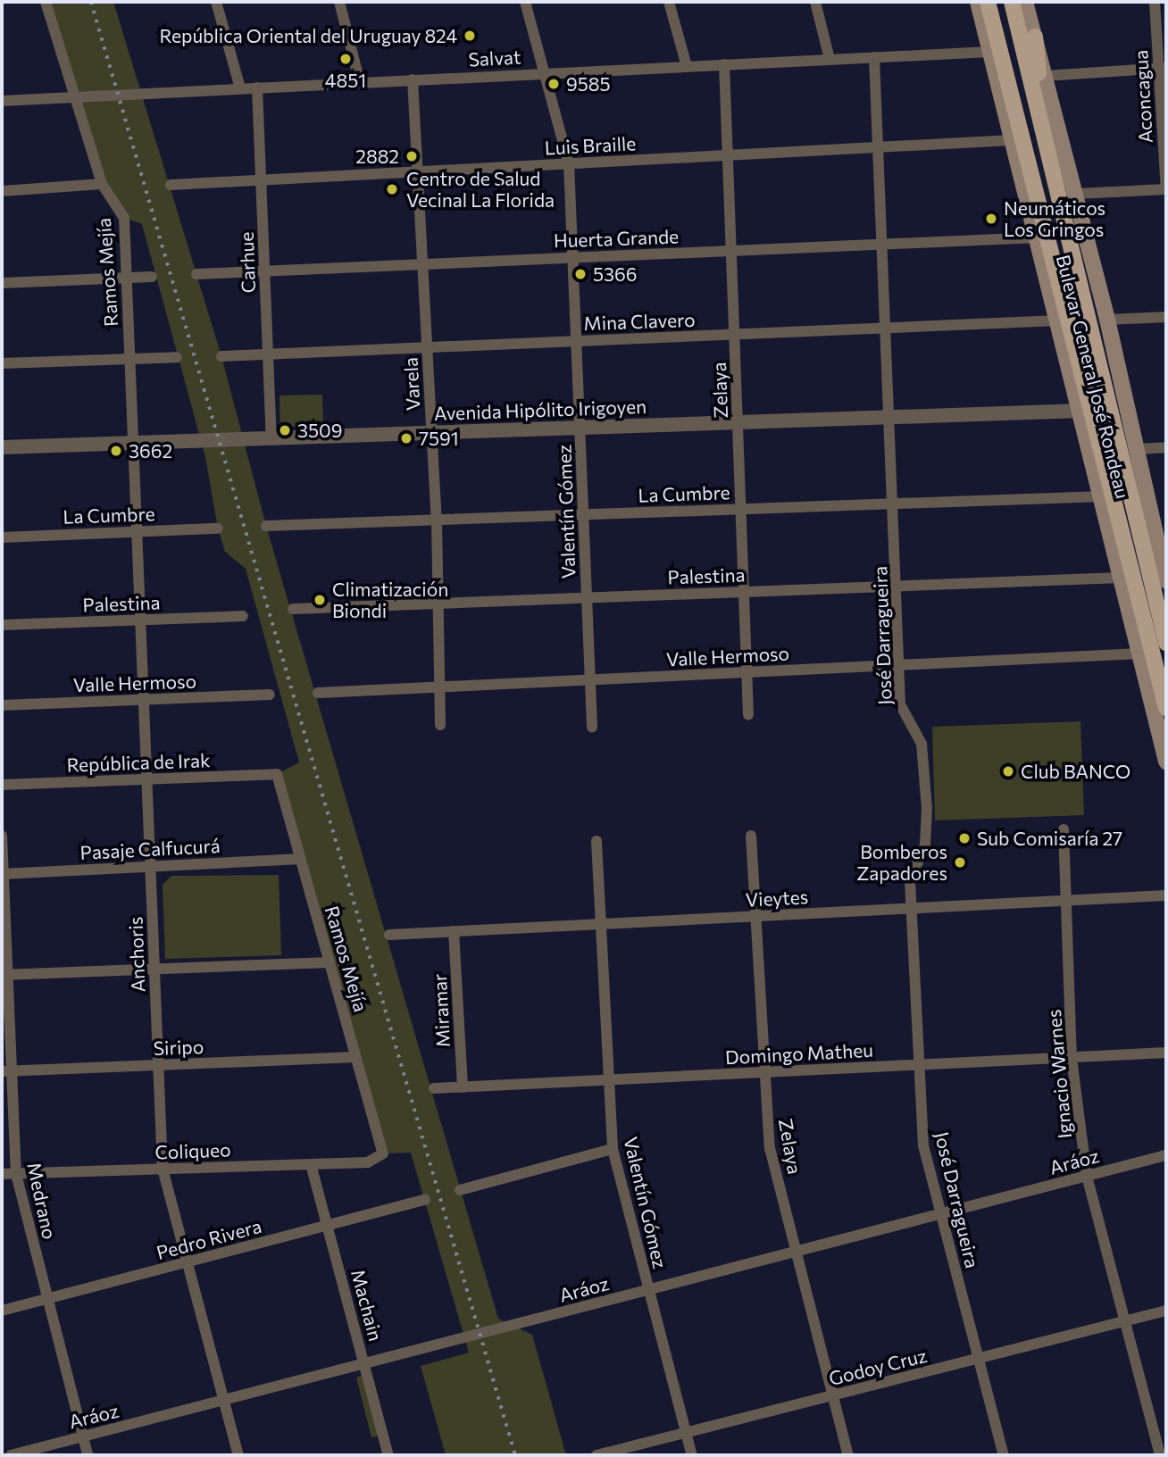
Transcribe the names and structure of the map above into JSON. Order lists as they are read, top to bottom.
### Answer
{
  "streets": {
    "main road": ["Bulevar General José Rondeau"],
    "street": [
      "Salvat",
      "Aconcagua",
      "Luis Braille",
      "Huerta Grande",
      "Carhue",
      "Ramos Mejía",
      "Mina Clavero",
      "Varela",
      "Zelaya",
      "Avenida Hipólito Irigoyen",
      "La Cumbre",
      "Valentín Gómez",
      "Palestina",
      "José Darragueira",
      "Valle Hermoso",
      "República de Irak",
      "Pasaje Calfucurá",
      "Vieytes",
      "Anchoris",
      "Miramar",
      "Siripo",
      "Domingo Matheu",
      "Ignacio Warnes",
      "Coliqueo",
      "Aráoz",
      "Medrano",
      "Pedro Rivera",
      "Machain",
      "Godoy Cruz"
    ]
  },
  "crossings": [
    ["Salvat", "Carhue"],
    ["Salvat", "Ramos Mejía"],
    ["Salvat", "Bulevar General José Rondeau"],
    ["Salvat", "Varela"],
    ["Salvat", "Zelaya"],
    ["Salvat", "Valentín Gómez"],
    ["Salvat", "José Darragueira"],
    ["Luis Braille", "Carhue"],
    ["Luis Braille", "Bulevar General José Rondeau"],
    ["Luis Braille", "Varela"],
    ["Luis Braille", "Zelaya"],
    ["Luis Braille", "Valentín Gómez"],
    ["Luis Braille", "José Darragueira"],
    ["Huerta Grande", "Carhue"],
    ["Huerta Grande", "Bulevar General José Rondeau"],
    ["Huerta Grande", "Varela"],
    ["Huerta Grande", "Zelaya"],
    ["Huerta Grande", "Valentín Gómez"],
    ["Huerta Grande", "José Darragueira"],
    ["Carhue", "Mina Clavero"],
    ["Carhue", "Avenida Hipólito Irigoyen"],
    ["Ramos Mejía", "Avenida Hipólito Irigoyen"],
    ["Ramos Mejía", "República de Irak"],
    ["Ramos Mejía", "Pasaje Calfucurá"],
    ["Ramos Mejía", "Anchoris"],
    ["Ramos Mejía", "Siripo"],
    ["Ramos Mejía", "Coliqueo"],
    ["Mina Clavero", "Bulevar General José Rondeau"],
    ["Mina Clavero", "Varela"],
    ["Mina Clavero", "Zelaya"],
    ["Mina Clavero", "Valentín Gómez"],
    ["Mina Clavero", "José Darragueira"],
    ["Bulevar General José Rondeau", "Avenida Hipólito Irigoyen"],
    ["Bulevar General José Rondeau", "La Cumbre"],
    ["Bulevar General José Rondeau", "Palestina"],
    ["Bulevar General José Rondeau", "Valle Hermoso"],
    ["Varela", "Avenida Hipólito Irigoyen"],
    ["Varela", "La Cumbre"],
    ["Varela", "Palestina"],
    ["Varela", "Valle Hermoso"],
    ["Zelaya", "Avenida Hipólito Irigoyen"],
    ["Zelaya", "La Cumbre"],
    ["Zelaya", "Palestina"],
    ["Zelaya", "Valle Hermoso"],
    ["Zelaya", "Vieytes"],
    ["Zelaya", "Domingo Matheu"],
    ["Zelaya", "Aráoz"],
    ["Zelaya", "Godoy Cruz"],
    ["Avenida Hipólito Irigoyen", "Valentín Gómez"],
    ["Avenida Hipólito Irigoyen", "José Darragueira"],
    ["Avenida Hipólito Irigoyen", "Anchoris"],
    ["La Cumbre", "Valentín Gómez"],
    ["La Cumbre", "José Darragueira"],
    ["La Cumbre", "Anchoris"],
    ["Valentín Gómez", "Palestina"],
    ["Valentín Gómez", "Valle Hermoso"],
    ["Valentín Gómez", "Vieytes"],
    ["Valentín Gómez", "Domingo Matheu"],
    ["Valentín Gómez", "Aráoz"],
    ["Valentín Gómez", "Godoy Cruz"],
    ["Palestina", "José Darragueira"],
    ["Palestina", "Anchoris"],
    ["José Darragueira", "Valle Hermoso"],
    ["José Darragueira", "Vieytes"],
    ["José Darragueira", "Domingo Matheu"],
    ["José Darragueira", "Aráoz"],
    ["José Darragueira", "Godoy Cruz"],
    ["Valle Hermoso", "Anchoris"],
    ["República de Irak", "Anchoris"],
    ["Pasaje Calfucurá", "Anchoris"],
    ["Pasaje Calfucurá", "Medrano"],
    ["Vieytes", "Miramar"],
    ["Vieytes", "Ignacio Warnes"],
    ["Anchoris", "Siripo"],
    ["Anchoris", "Coliqueo"],
    ["Anchoris", "Aráoz"],
    ["Anchoris", "Pedro Rivera"],
    ["Miramar", "Domingo Matheu"],
    ["Siripo", "Medrano"],
    ["Domingo Matheu", "Ignacio Warnes"],
    ["Ignacio Warnes", "Aráoz"],
    ["Ignacio Warnes", "Godoy Cruz"],
    ["Coliqueo", "Medrano"],
    ["Coliqueo", "Machain"],
    ["Aráoz", "Medrano"],
    ["Aráoz", "Machain"],
    ["Medrano", "Pedro Rivera"],
    ["Pedro Rivera", "Machain"]
  ],
  "places": [
    "República Oriental del Uruguay 824",
    "4851",
    "9585",
    "2882",
    "Centro de Salud Vecinal La Florida",
    "Neumáticos Los Gringos",
    "5366",
    "3509",
    "7591",
    "3662",
    "Climatización Biondi",
    "Club BANCO",
    "Sub Comisaría 27",
    "Bomberos Zapadores"
  ]
}
